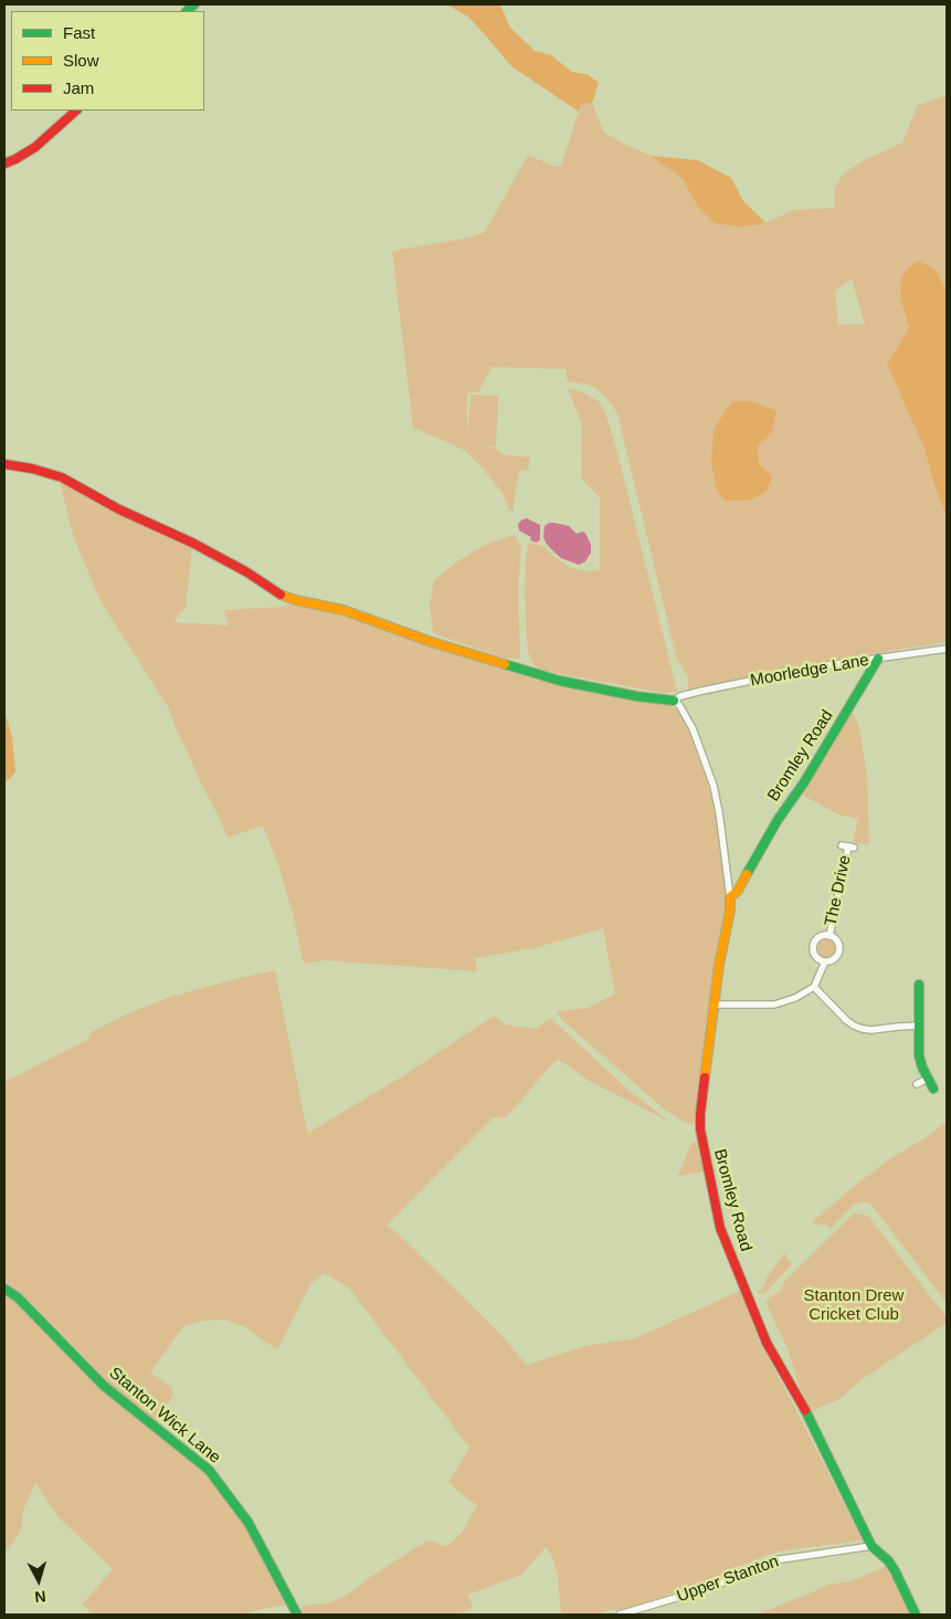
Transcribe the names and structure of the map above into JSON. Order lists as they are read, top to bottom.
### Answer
{
  "streets": {
    "street": [
      "Moorledge Lane",
      "Bromley Road",
      "The Drive",
      "Stanton Wick Lane",
      "Upper Stanton"
    ]
  },
  "crossings": [
    ["Moorledge Lane", "Bromley Road"],
    ["Bromley Road", "Upper Stanton"]
  ],
  "parks": ["Stanton Drew Cricket Club"],
  "legend": ["Fast", "Slow", "Jam"],
  "north": "bottom"
}
